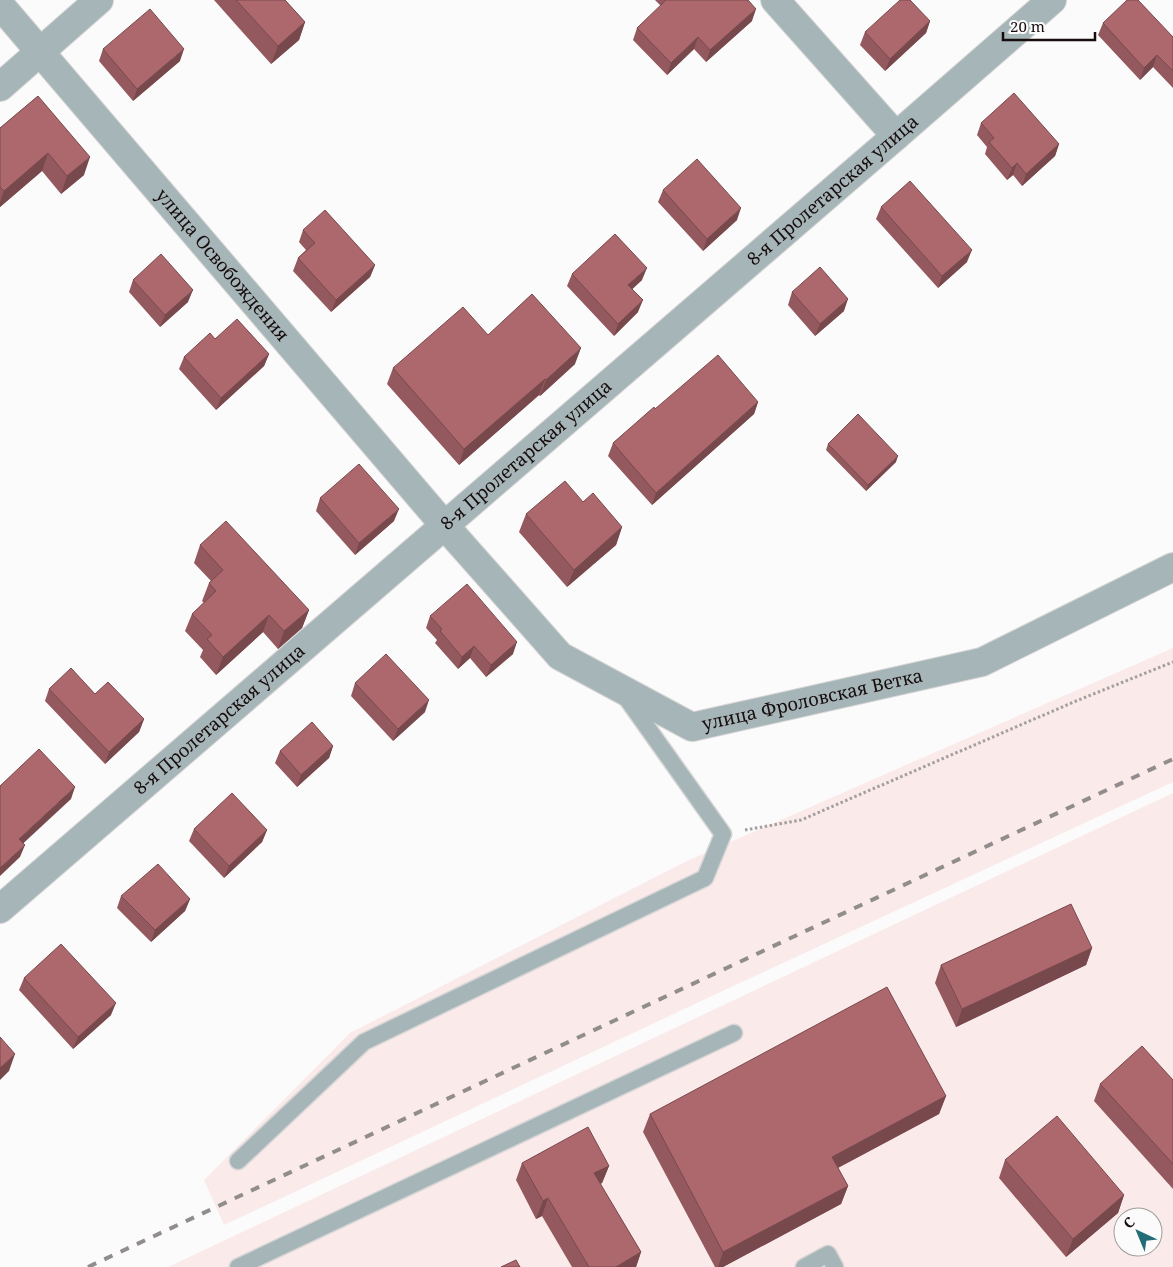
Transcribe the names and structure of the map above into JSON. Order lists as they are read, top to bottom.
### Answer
{
  "streets": {
    "street": ["8-я Пролетарская улица", "улица Освобождения", "улица Фроловская Ветка"]
  },
  "crossings": [
    ["8-я Пролетарская улица", "улица Освобождения"],
    ["8-я Пролетарская улица", "улица Фроловская Ветка"],
    ["улица Освобождения", "улица Фроловская Ветка"]
  ],
  "scale_bar": "20 m",
  "north": "top left"
}
